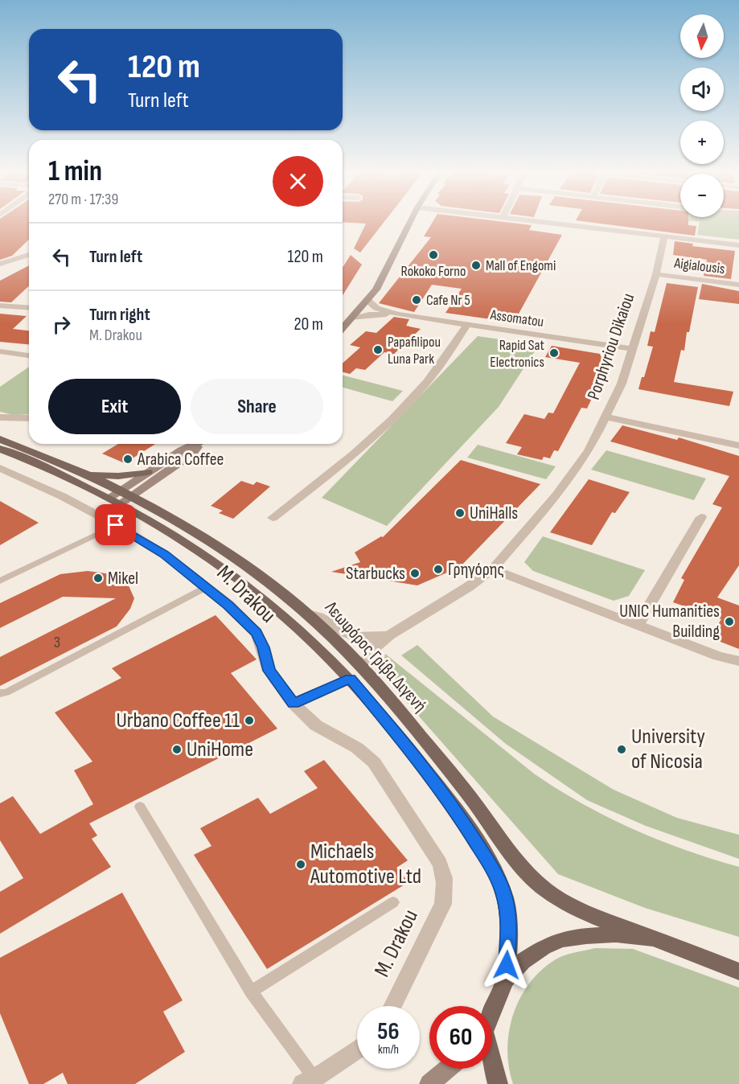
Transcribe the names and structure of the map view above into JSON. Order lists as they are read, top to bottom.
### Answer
{
  "streets": {
    "main road": ["Λεωφόρος Γρίβα Διγενή"],
    "street": [
      "Aigialousis",
      "Assomatou",
      "Porphyriou Dikaiou",
      "M. Drakou"
    ]
  },
  "crossings": [
    ["Aigialousis", "Porphyriou Dikaiou"],
    ["Assomatou", "Porphyriou Dikaiou"],
    ["Porphyriou Dikaiou", "Λεωφόρος Γρίβα Διγενή"]
  ],
  "places": [
    "Rokoko Forno",
    "Mall of Engomi",
    "Cafe Nr 5",
    "Papafilipou Luna Park",
    "Rapid Sat Electronics",
    "Arabica Coffee",
    "UniHalls",
    "Γρηγόρης",
    "Starbucks",
    "Mikel",
    "UNIC Humanities Building",
    "Urbano Coffee 11",
    "UniHome",
    "University of Nicosia",
    "Michaels Automotive Ltd"
  ],
  "house_numbers": ["3"],
  "north": "bottom",
  "page": {
    "map_buttons": ["+", "−"],
    "turn": ["120 m", "Turn left"],
    "heading": ["1 min", "270 m · 17:39"],
    "list": [
      {
        "name": "Turn left",
        "value": "120 m"
      },
      {
        "name": "Turn right",
        "note": "M. Drakou",
        "value": "20 m"
      }
    ],
    "buttons": ["Exit", "Share"],
    "speed": "56 km/h",
    "limit": "60"
  }
}
